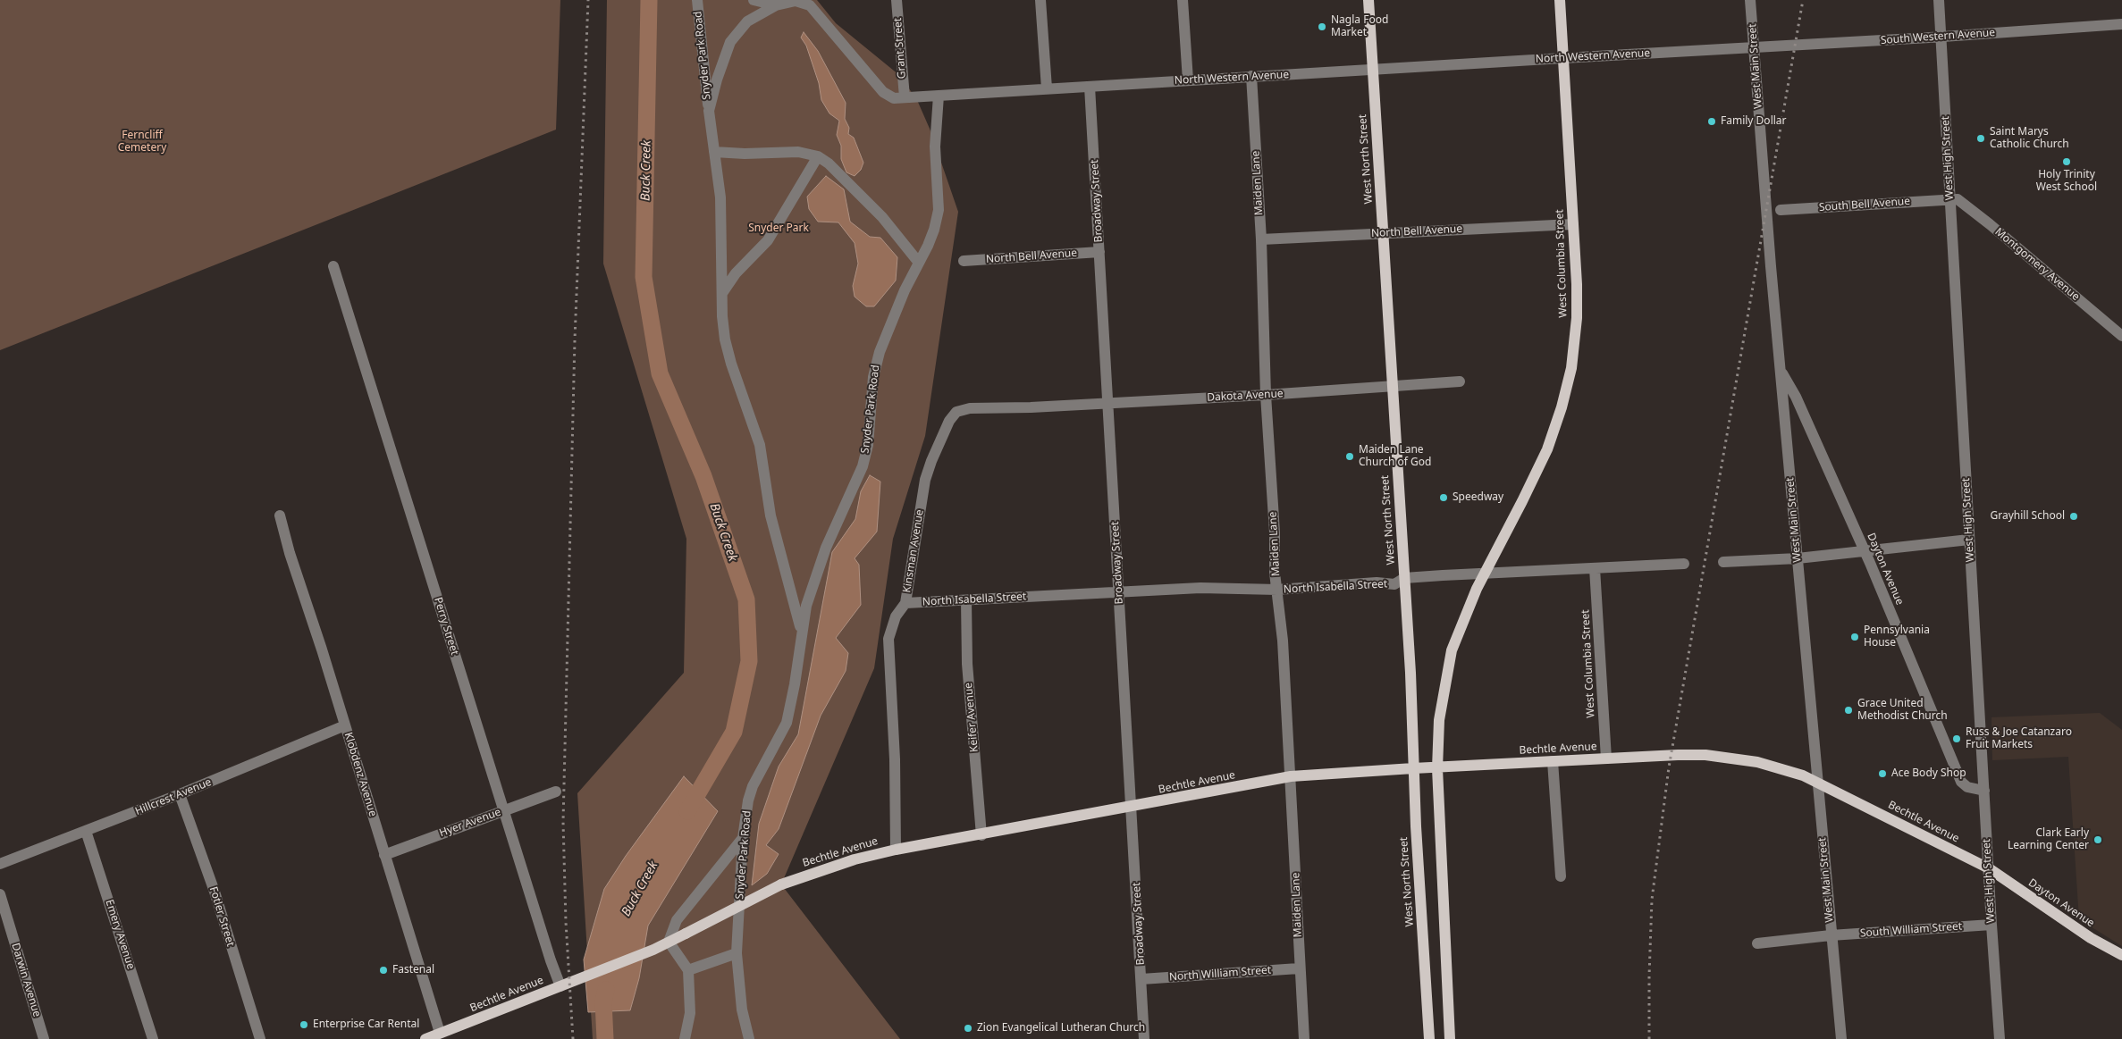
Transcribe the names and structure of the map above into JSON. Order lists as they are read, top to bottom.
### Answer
{
  "streets": {
    "main road": [
      "West North Street",
      "West Columbia Street",
      "Dayton Avenue",
      "Bechtle Avenue"
    ],
    "street": [
      "South Western Avenue",
      "Grant Street",
      "Snyder Park Road",
      "North Western Avenue",
      "West Main Street",
      "West High Street",
      "Maiden Lane",
      "Broadway Street",
      "South Bell Avenue",
      "North Bell Avenue",
      "Montgomery Avenue",
      "Dakota Avenue",
      "Kinsman Avenue",
      "North Isabella Street",
      "Perry Street",
      "Keifer Avenue",
      "Klobdenz Avenue",
      "Hillcrest Avenue",
      "Hyer Avenue",
      "Fotler Street",
      "South William Street",
      "Emery Avenue",
      "North William Street",
      "Darwin Avenue"
    ]
  },
  "crossings": [
    ["South Western Avenue", "North Western Avenue"],
    ["South Western Avenue", "West Main Street"],
    ["South Western Avenue", "West High Street"],
    ["Grant Street", "North Western Avenue"],
    ["Snyder Park Road", "North Western Avenue"],
    ["North Western Avenue", "West Main Street"],
    ["North Western Avenue", "West North Street"],
    ["North Western Avenue", "Maiden Lane"],
    ["North Western Avenue", "Broadway Street"],
    ["North Western Avenue", "West Columbia Street"],
    ["West Main Street", "Dayton Avenue"],
    ["West Main Street", "Bechtle Avenue"],
    ["West Main Street", "South William Street"],
    ["West High Street", "South Bell Avenue"],
    ["West High Street", "Montgomery Avenue"],
    ["West High Street", "Dayton Avenue"],
    ["West High Street", "Bechtle Avenue"],
    ["West High Street", "South William Street"],
    ["West North Street", "North Bell Avenue"],
    ["West North Street", "Dakota Avenue"],
    ["West North Street", "North Isabella Street"],
    ["West North Street", "Bechtle Avenue"],
    ["Maiden Lane", "North Bell Avenue"],
    ["Maiden Lane", "Dakota Avenue"],
    ["Maiden Lane", "North Isabella Street"],
    ["Maiden Lane", "Bechtle Avenue"],
    ["Maiden Lane", "North William Street"],
    ["Broadway Street", "North Bell Avenue"],
    ["Broadway Street", "Dakota Avenue"],
    ["Broadway Street", "North Isabella Street"],
    ["Broadway Street", "Bechtle Avenue"],
    ["Broadway Street", "North William Street"],
    ["South Bell Avenue", "Montgomery Avenue"],
    ["North Bell Avenue", "West Columbia Street"],
    ["West Columbia Street", "North Isabella Street"],
    ["West Columbia Street", "Bechtle Avenue"],
    ["Dakota Avenue", "Kinsman Avenue"],
    ["Kinsman Avenue", "North Isabella Street"],
    ["Kinsman Avenue", "Bechtle Avenue"],
    ["Dayton Avenue", "Bechtle Avenue"],
    ["North Isabella Street", "Keifer Avenue"],
    ["Perry Street", "Bechtle Avenue"],
    ["Perry Street", "Hyer Avenue"],
    ["Keifer Avenue", "Bechtle Avenue"],
    ["Bechtle Avenue", "Klobdenz Avenue"],
    ["Klobdenz Avenue", "Hillcrest Avenue"],
    ["Klobdenz Avenue", "Hyer Avenue"],
    ["Hillcrest Avenue", "Fotler Street"],
    ["Hillcrest Avenue", "Emery Avenue"]
  ],
  "water": ["Buck Creek"],
  "parks": ["Ferncliff Cemetery", "Snyder Park"],
  "places": [
    "Nagla Food Market",
    "Family Dollar",
    "Saint Marys Catholic Church",
    "Holy Trinity West School",
    "Maiden Lane Church of God",
    "Speedway",
    "Grayhill School",
    "Pennsylvania House",
    "Grace United Methodist Church",
    "Russ & Joe Catanzaro Fruit Markets",
    "Ace Body Shop",
    "Clark Early Learning Center",
    "Fastenal",
    "Enterprise Car Rental",
    "Zion Evangelical Lutheran Church"
  ]
}
